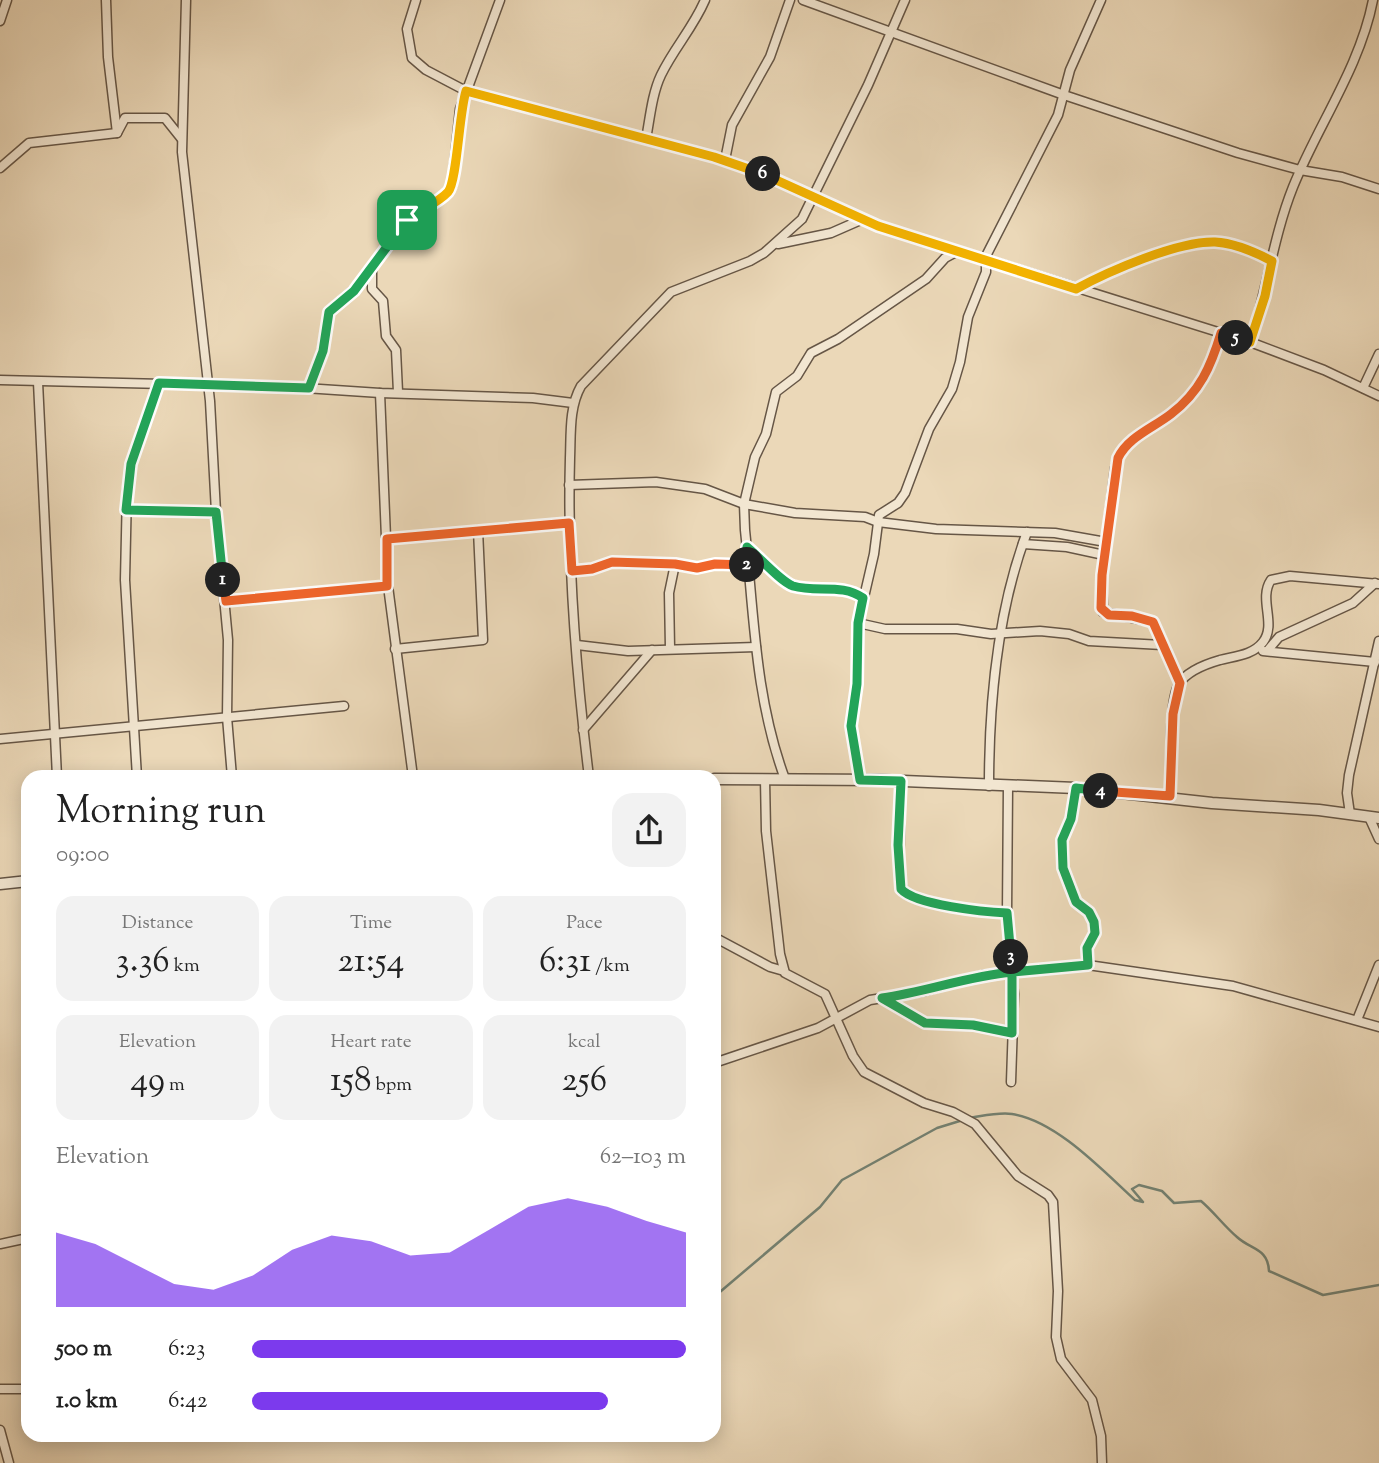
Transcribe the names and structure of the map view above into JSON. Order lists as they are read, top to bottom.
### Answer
{
  "page": {
    "pins": [
      "6",
      "5",
      "2",
      "1",
      "4",
      "3"
    ],
    "heading": ["Morning run", "09:00"],
    "stats": [
      ["Distance", "3.36 km"],
      ["Time", "21:54"],
      ["Pace", "6:31 /km"],
      ["Elevation", "49 m"],
      ["Heart rate", "158 bpm"],
      ["kcal", "256"]
    ],
    "chart": ["Elevation", "62–103 m"],
    "list": [
      {
        "name": "500 m",
        "note": "6:23"
      },
      {
        "name": "1.0 km",
        "note": "6:42"
      }
    ]
  }
}
